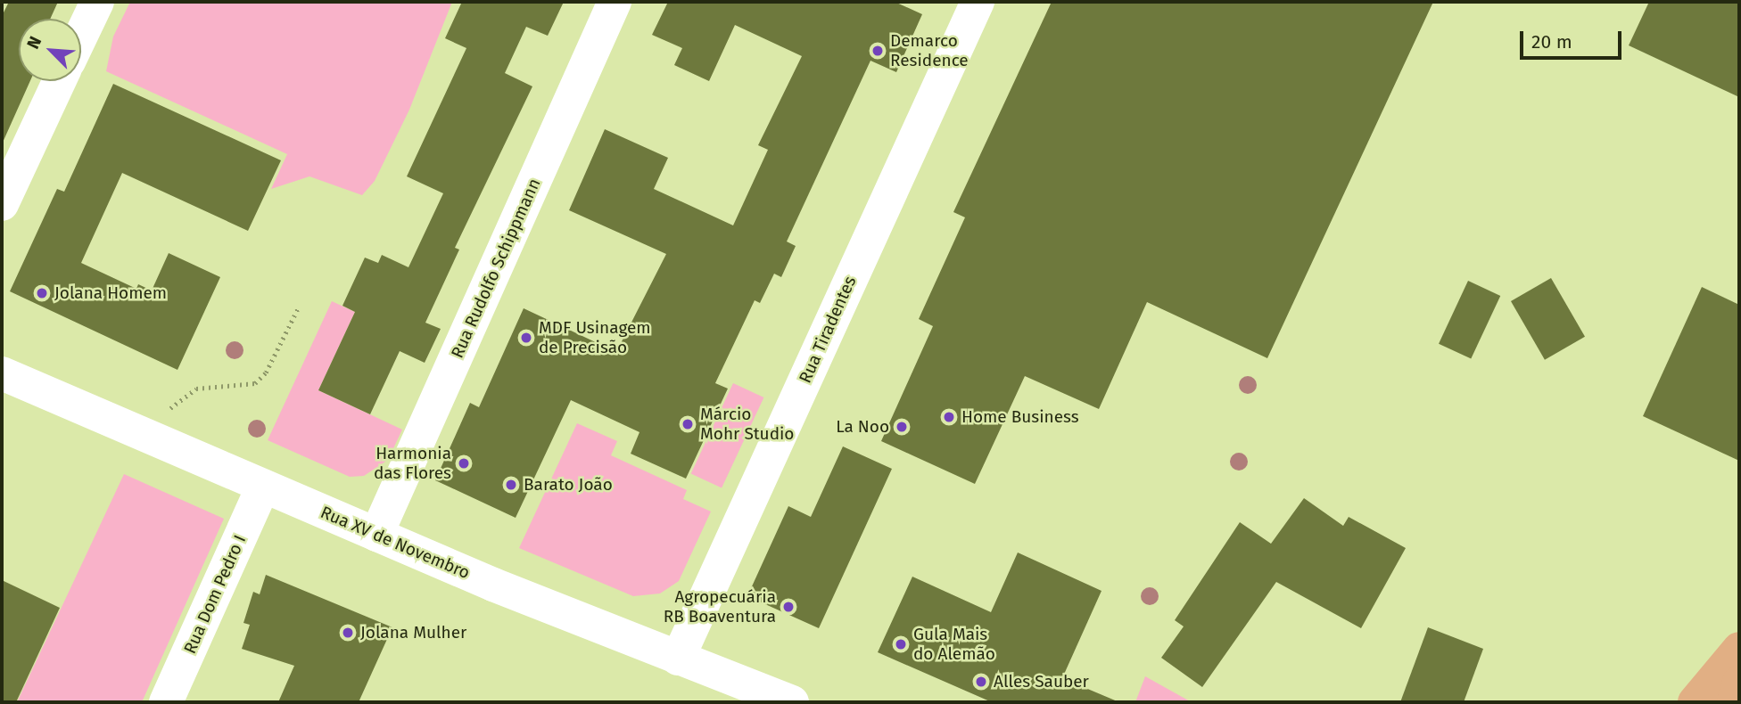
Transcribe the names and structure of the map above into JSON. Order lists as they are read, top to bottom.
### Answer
{
  "streets": {
    "street": [
      "Rua Rudolfo Schippmann",
      "Rua Tiradentes",
      "Rua XV de Novembro",
      "Rua Dom Pedro I"
    ]
  },
  "crossings": [
    ["Rua Rudolfo Schippmann", "Rua XV de Novembro"],
    ["Rua Tiradentes", "Rua XV de Novembro"],
    ["Rua XV de Novembro", "Rua Dom Pedro I"]
  ],
  "places": [
    "Demarco Residence",
    "Jolana Homem",
    "MDF Usinagem de Precisão",
    "Home Business",
    "Márcio Mohr Studio",
    "La Noo",
    "Harmonia das Flores",
    "Barato João",
    "Agropecuária RB Boaventura",
    "Jolana Mulher",
    "Gula Mais do Alemão",
    "Alles Sauber"
  ],
  "scale_bar": "20 m",
  "north": "top left"
}
